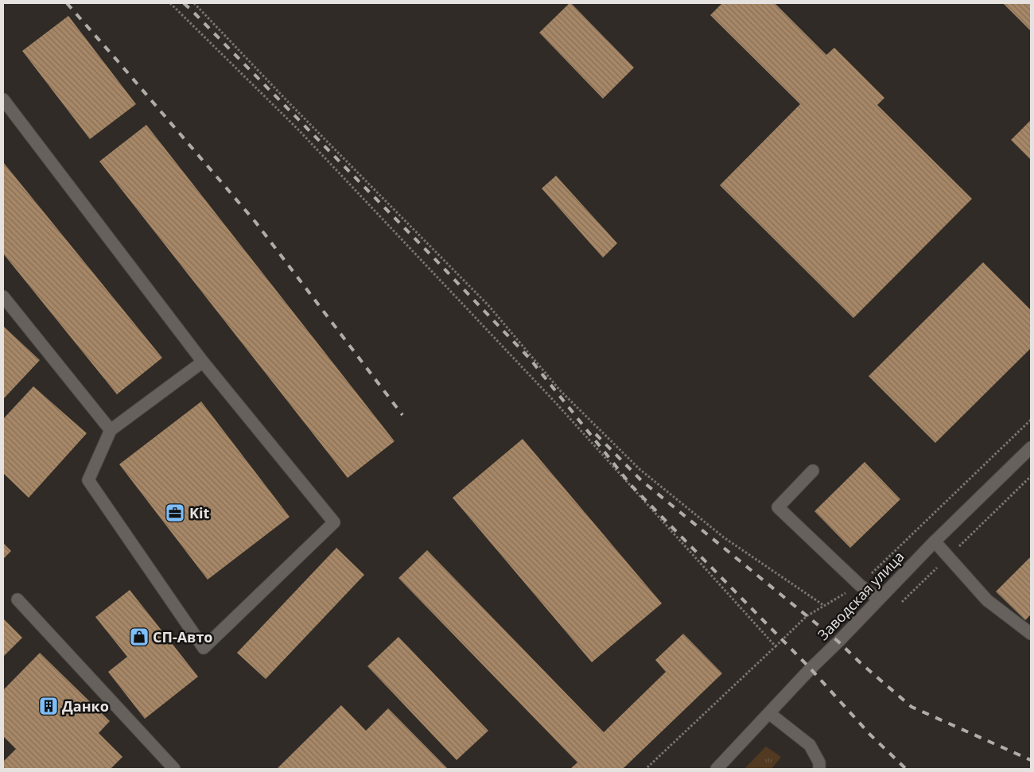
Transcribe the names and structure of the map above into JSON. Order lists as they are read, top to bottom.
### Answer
{
  "streets": {
    "main road": ["Заводская улица"]
  },
  "places": {
    "office": ["Kit"],
    "shop": ["СП-Авто"],
    "building": ["Данко"]
  }
}
